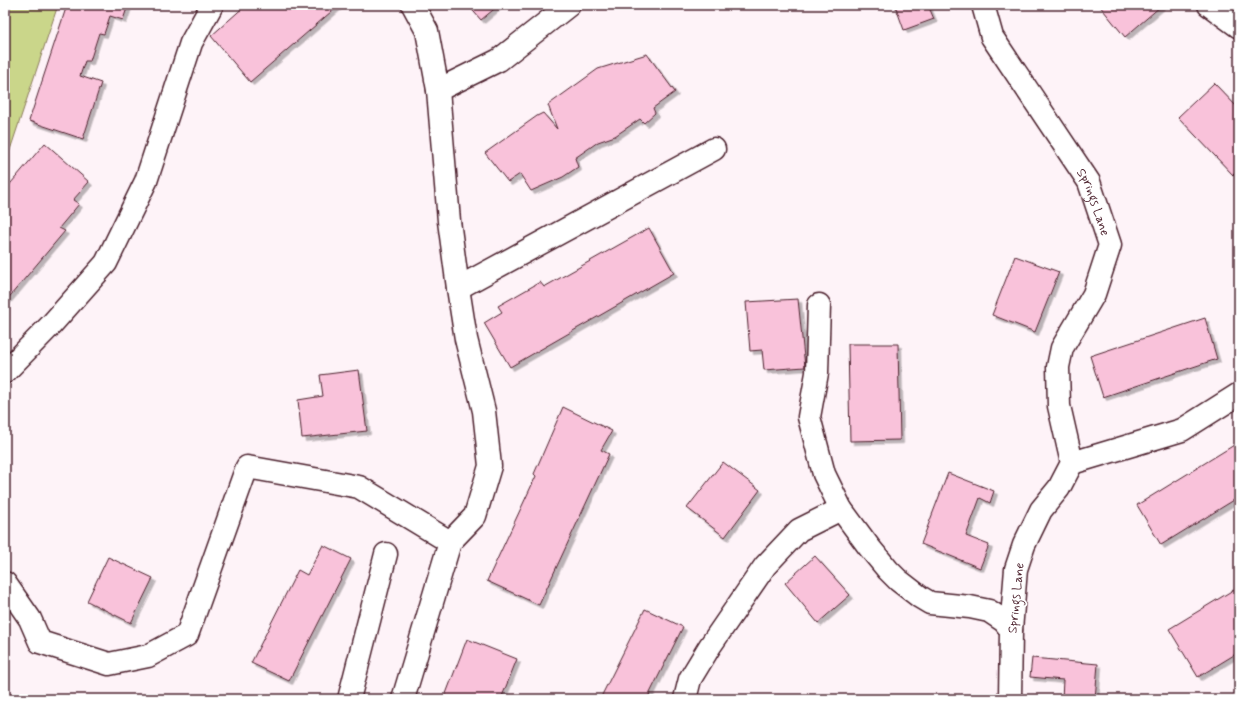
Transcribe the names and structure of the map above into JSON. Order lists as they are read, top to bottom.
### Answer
{
  "streets": {
    "street": ["Springs Lane"]
  }
}
